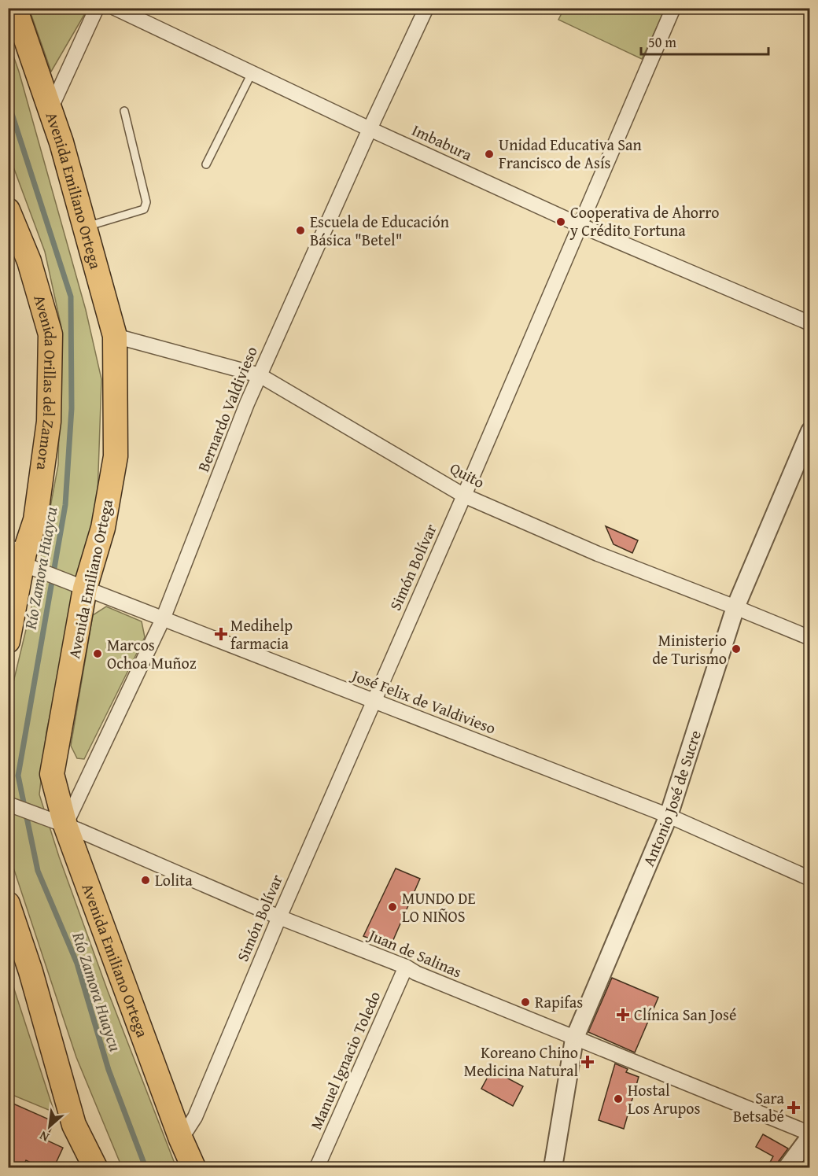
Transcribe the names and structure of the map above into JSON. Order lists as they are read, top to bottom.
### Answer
{
  "streets": {
    "main road": ["Avenida Emiliano Ortega", "Avenida Orillas del Zamora"],
    "street": [
      "Imbabura",
      "Bernardo Valdivieso",
      "Quito",
      "Simón Bolívar",
      "José Felix de Valdivieso",
      "Antonio José de Sucre",
      "Juan de Salinas",
      "Manuel Ignacio Toledo"
    ]
  },
  "crossings": [
    ["Imbabura", "Bernardo Valdivieso"],
    ["Imbabura", "Simón Bolívar"],
    ["Avenida Emiliano Ortega", "Bernardo Valdivieso"],
    ["Avenida Emiliano Ortega", "Quito"],
    ["Avenida Emiliano Ortega", "Simón Bolívar"],
    ["Avenida Emiliano Ortega", "José Felix de Valdivieso"],
    ["Avenida Emiliano Ortega", "Juan de Salinas"],
    ["Avenida Orillas del Zamora", "José Felix de Valdivieso"],
    ["Bernardo Valdivieso", "Quito"],
    ["Bernardo Valdivieso", "José Felix de Valdivieso"],
    ["Bernardo Valdivieso", "Juan de Salinas"],
    ["Quito", "Simón Bolívar"],
    ["Quito", "Antonio José de Sucre"],
    ["Simón Bolívar", "José Felix de Valdivieso"],
    ["Simón Bolívar", "Juan de Salinas"],
    ["José Felix de Valdivieso", "Antonio José de Sucre"],
    ["Antonio José de Sucre", "Juan de Salinas"],
    ["Juan de Salinas", "Manuel Ignacio Toledo"]
  ],
  "water": ["Río Zamora Huaycu"],
  "places": {
    "other": [
      "Unidad Educativa San Francisco de Asís",
      "Cooperativa de Ahorro y Crédito Fortuna",
      "Escuela de Educación Básica \"Betel\"",
      "Ministerio de Turismo",
      "Marcos Ochoa Muñoz",
      "Lolita",
      "MUNDO DE LO NIÑOS",
      "Rapifas",
      "Hostal Los Arupos"
    ],
    "health": [
      "Medihelp farmacia",
      "Clínica San José",
      "Koreano Chino Medicina Natural",
      "Sara Betsabé"
    ]
  },
  "scale_bar": "50 m",
  "north": "bottom left"
}
